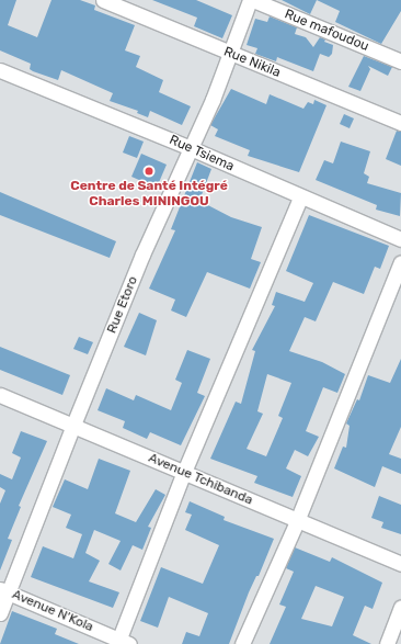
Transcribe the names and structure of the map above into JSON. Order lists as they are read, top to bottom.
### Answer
{
  "streets": {
    "street": [
      "Rue mafoudou",
      "Rue Nikila",
      "Rue Tsiema",
      "Rue Etoro",
      "Avenue Tchibanda",
      "Avenue N'Kola"
    ]
  },
  "crossings": [
    ["Rue mafoudou", "Rue Etoro"],
    ["Rue Nikila", "Rue Etoro"],
    ["Rue Tsiema", "Rue Etoro"],
    ["Rue Etoro", "Avenue Tchibanda"],
    ["Rue Etoro", "Avenue N'Kola"]
  ],
  "places": ["Centre de Santé Intégré Charles MININGOU"]
}
